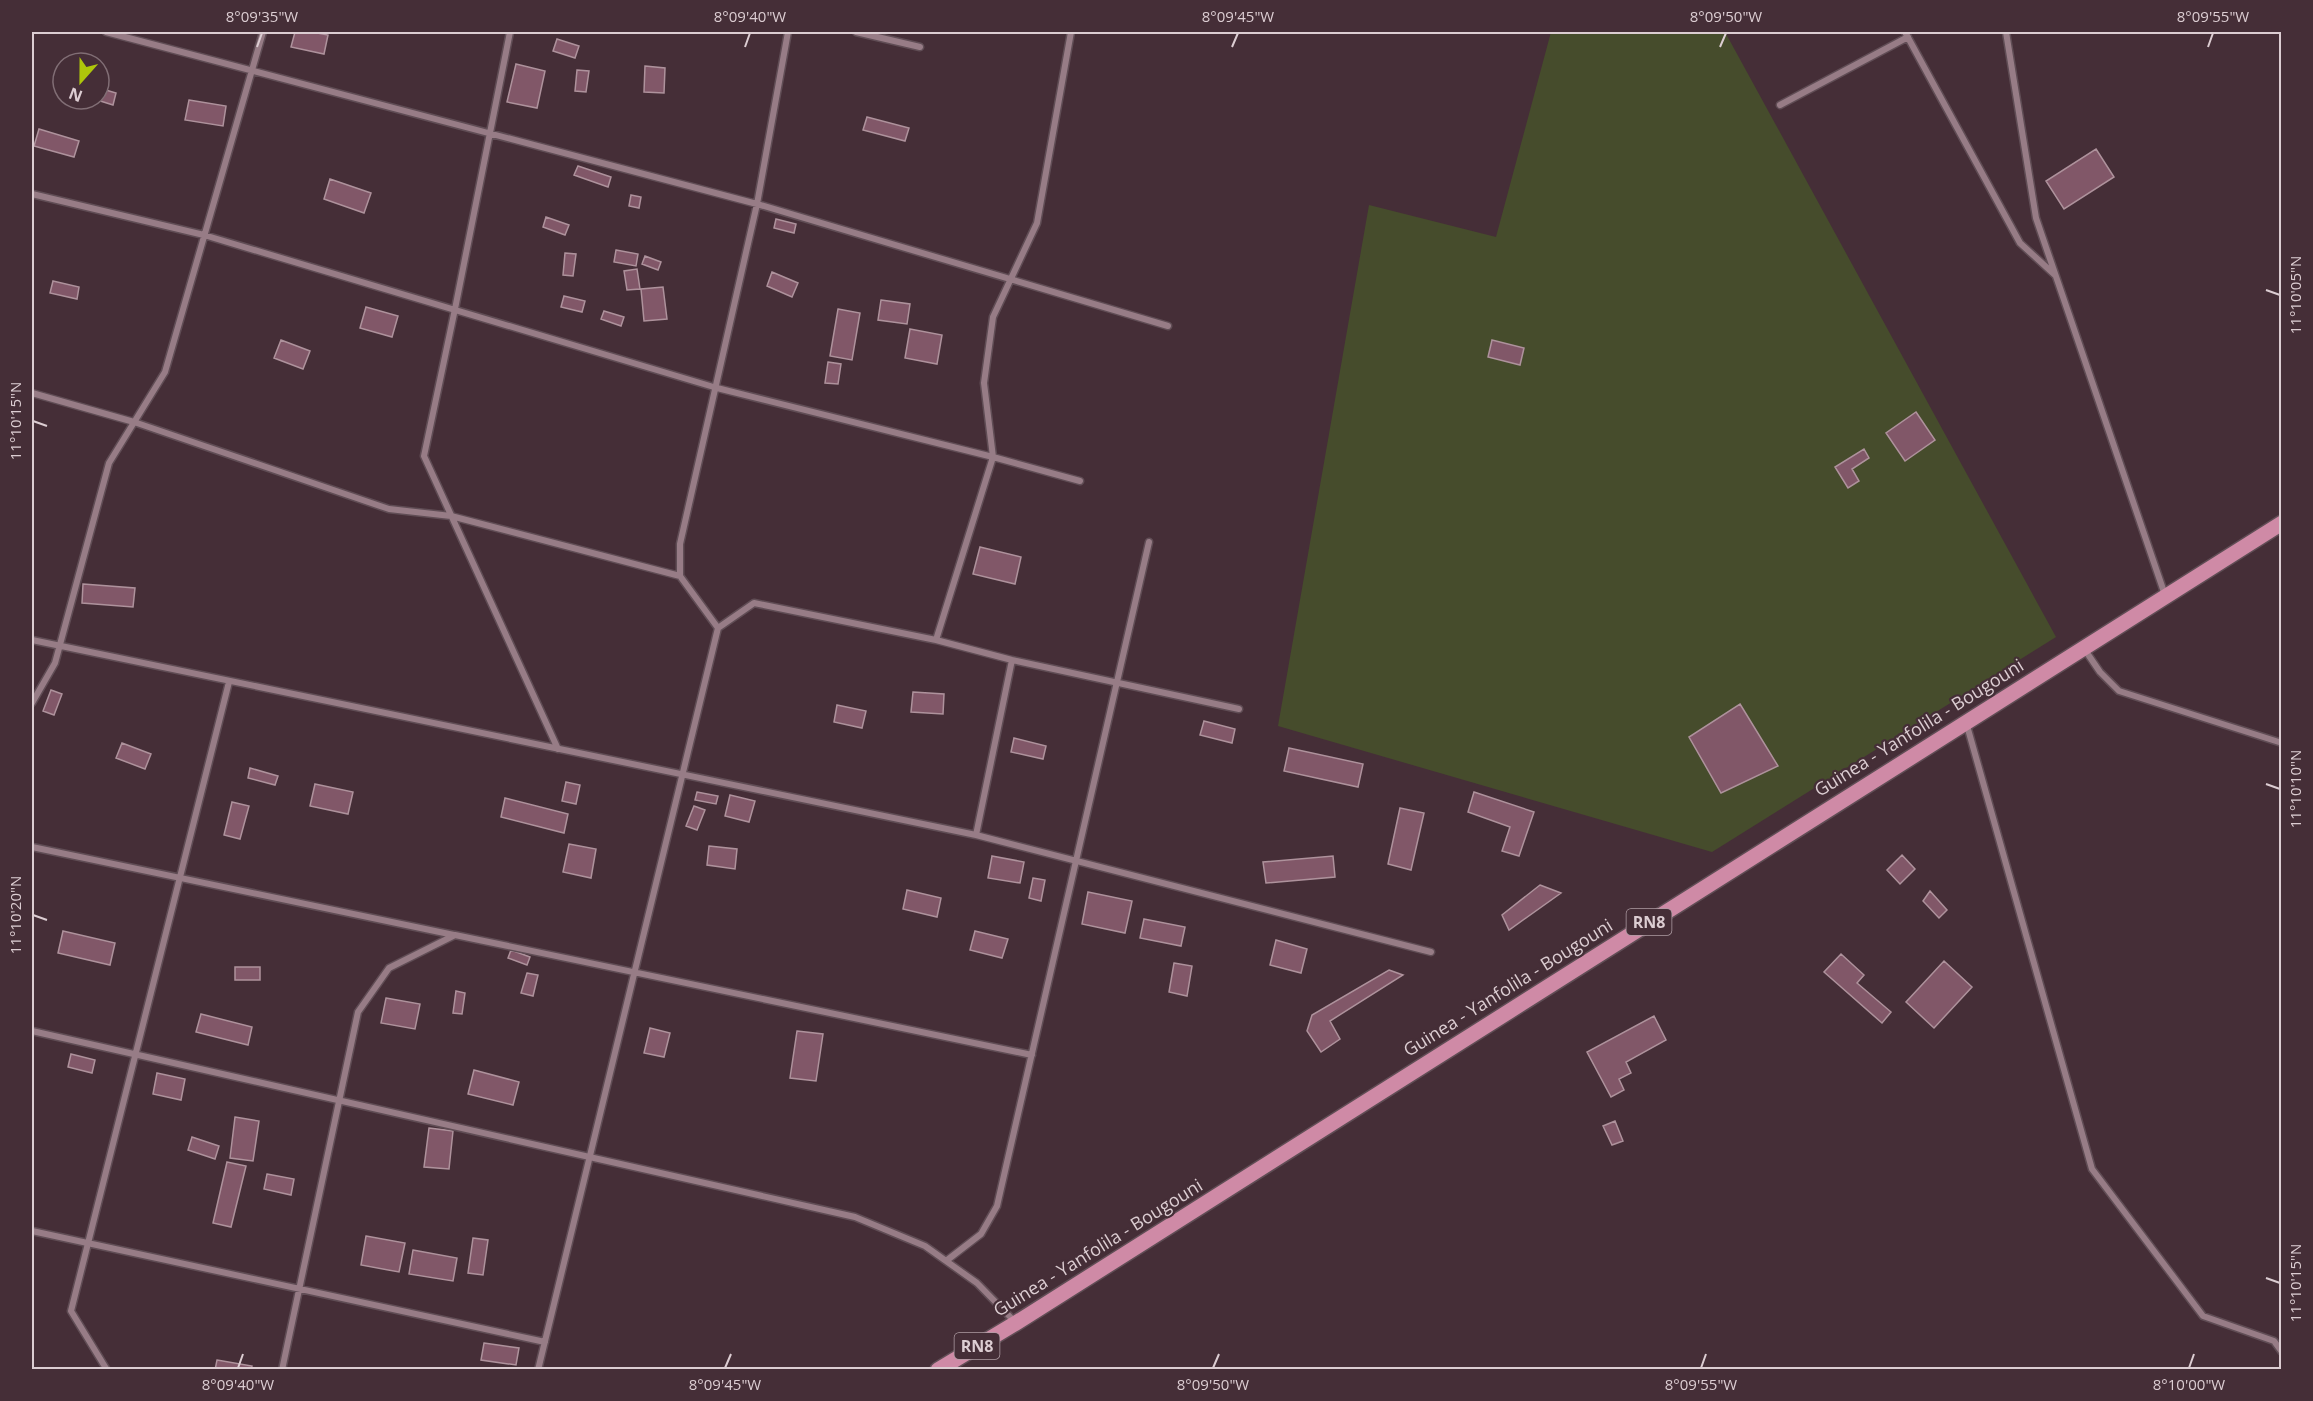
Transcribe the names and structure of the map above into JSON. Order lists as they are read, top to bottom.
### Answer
{
  "streets": {
    "main road": ["Guinea - Yanfolila - Bougouni", "RN8"]
  },
  "north": "bottom",
  "coordinates": [
    "8°09'35\"W",
    "8°09'40\"W",
    "8°09'45\"W",
    "8°09'50\"W",
    "8°09'55\"W",
    "11°10'05\"N",
    "11°10'15\"N",
    "11°10'10\"N",
    "11°10'20\"N",
    "8°10'00\"W"
  ]
}
